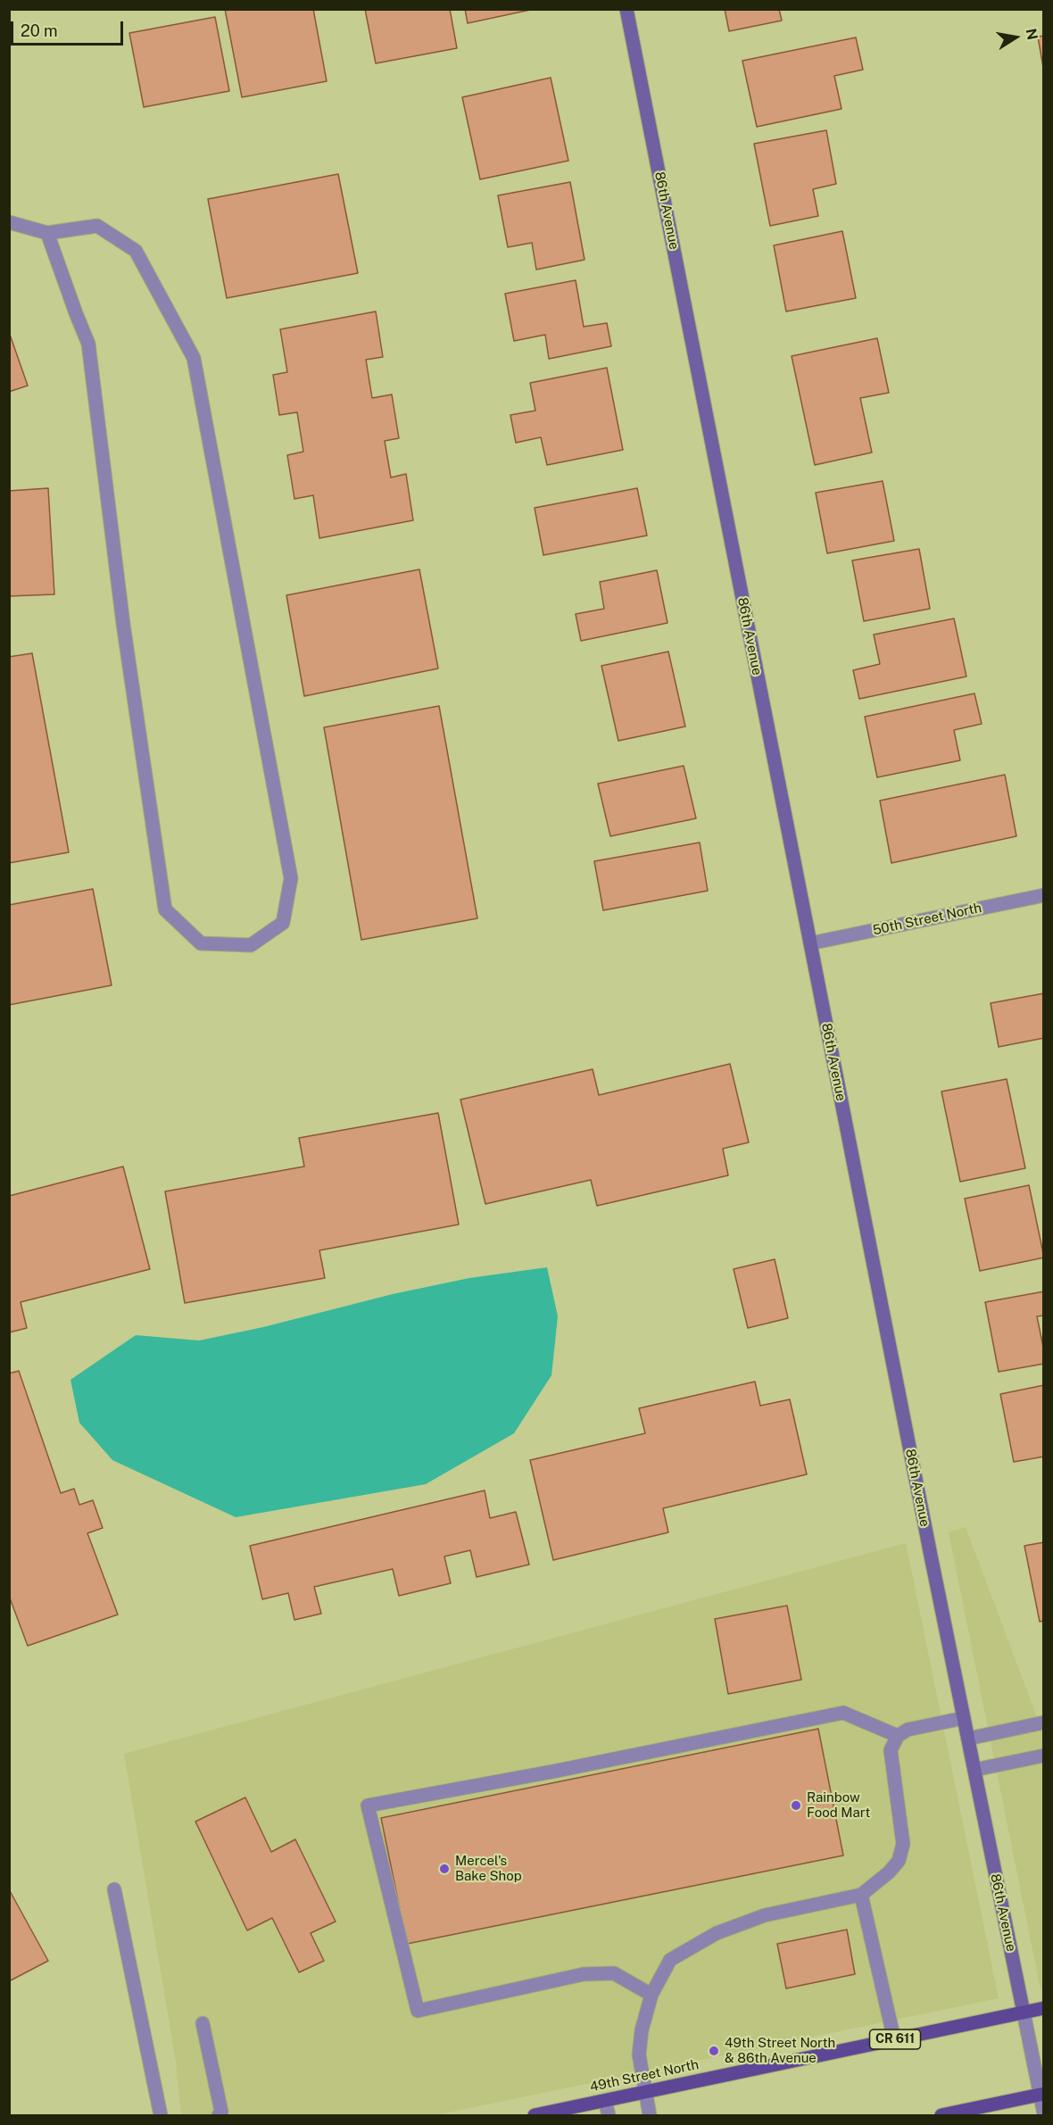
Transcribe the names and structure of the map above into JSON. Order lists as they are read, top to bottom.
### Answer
{
  "streets": {
    "main road": ["CR 611", "49th Street North"],
    "street": ["86th Avenue", "50th Street North"]
  },
  "crossings": [
    ["86th Avenue", "50th Street North"],
    ["86th Avenue", "49th Street North"]
  ],
  "places": ["Rainbow Food Mart", "Mercel's Bake Shop", "49th Street North & 86th Avenue"],
  "scale_bar": "20 m",
  "north": "right"
}
